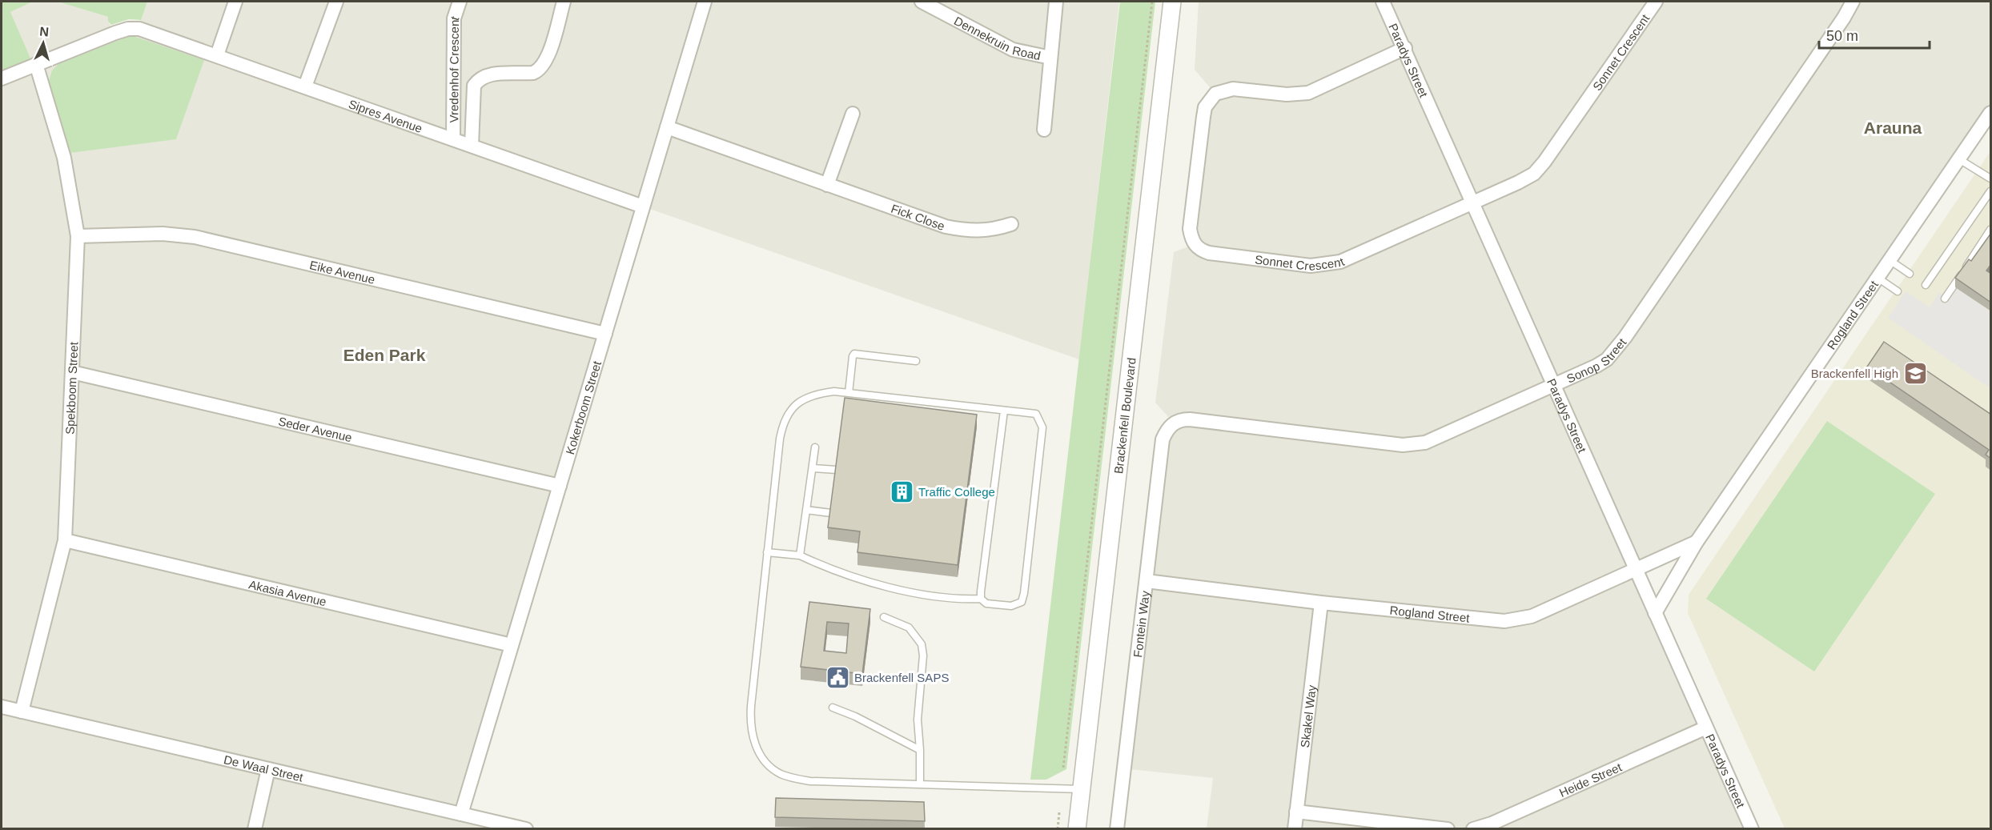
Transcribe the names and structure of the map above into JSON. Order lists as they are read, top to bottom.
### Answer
{
  "streets": {
    "street": [
      "Dennekruin Road",
      "Sonnet Crescent",
      "Paradys Street",
      "Vredenhof Crescent",
      "Sipres Avenue",
      "Fick Close",
      "Eike Avenue",
      "Rogland Street",
      "Sonop Street",
      "Spekboom Street",
      "Kokerboom Street",
      "Brackenfell Boulevard",
      "Seder Avenue",
      "Akasia Avenue",
      "Fontein Way",
      "Skakel Way",
      "De Waal Street",
      "Heide Street"
    ]
  },
  "crossings": [
    ["Sonnet Crescent", "Paradys Street"],
    ["Paradys Street", "Rogland Street"],
    ["Paradys Street", "Sonop Street"],
    ["Paradys Street", "Heide Street"],
    ["Vredenhof Crescent", "Sipres Avenue"],
    ["Sipres Avenue", "Spekboom Street"],
    ["Sipres Avenue", "Kokerboom Street"],
    ["Fick Close", "Kokerboom Street"],
    ["Eike Avenue", "Spekboom Street"],
    ["Eike Avenue", "Kokerboom Street"],
    ["Rogland Street", "Fontein Way"],
    ["Rogland Street", "Skakel Way"],
    ["Sonop Street", "Fontein Way"],
    ["Spekboom Street", "Seder Avenue"],
    ["Spekboom Street", "Akasia Avenue"],
    ["Spekboom Street", "De Waal Street"],
    ["Kokerboom Street", "Seder Avenue"],
    ["Kokerboom Street", "Akasia Avenue"],
    ["Kokerboom Street", "De Waal Street"]
  ],
  "districts": ["Arauna", "Eden Park"],
  "places": {
    "school or university": ["Brackenfell High"],
    "building": ["Traffic College"],
    "public building": ["Brackenfell SAPS"]
  },
  "scale_bar": "50 m",
  "north": "top"
}
